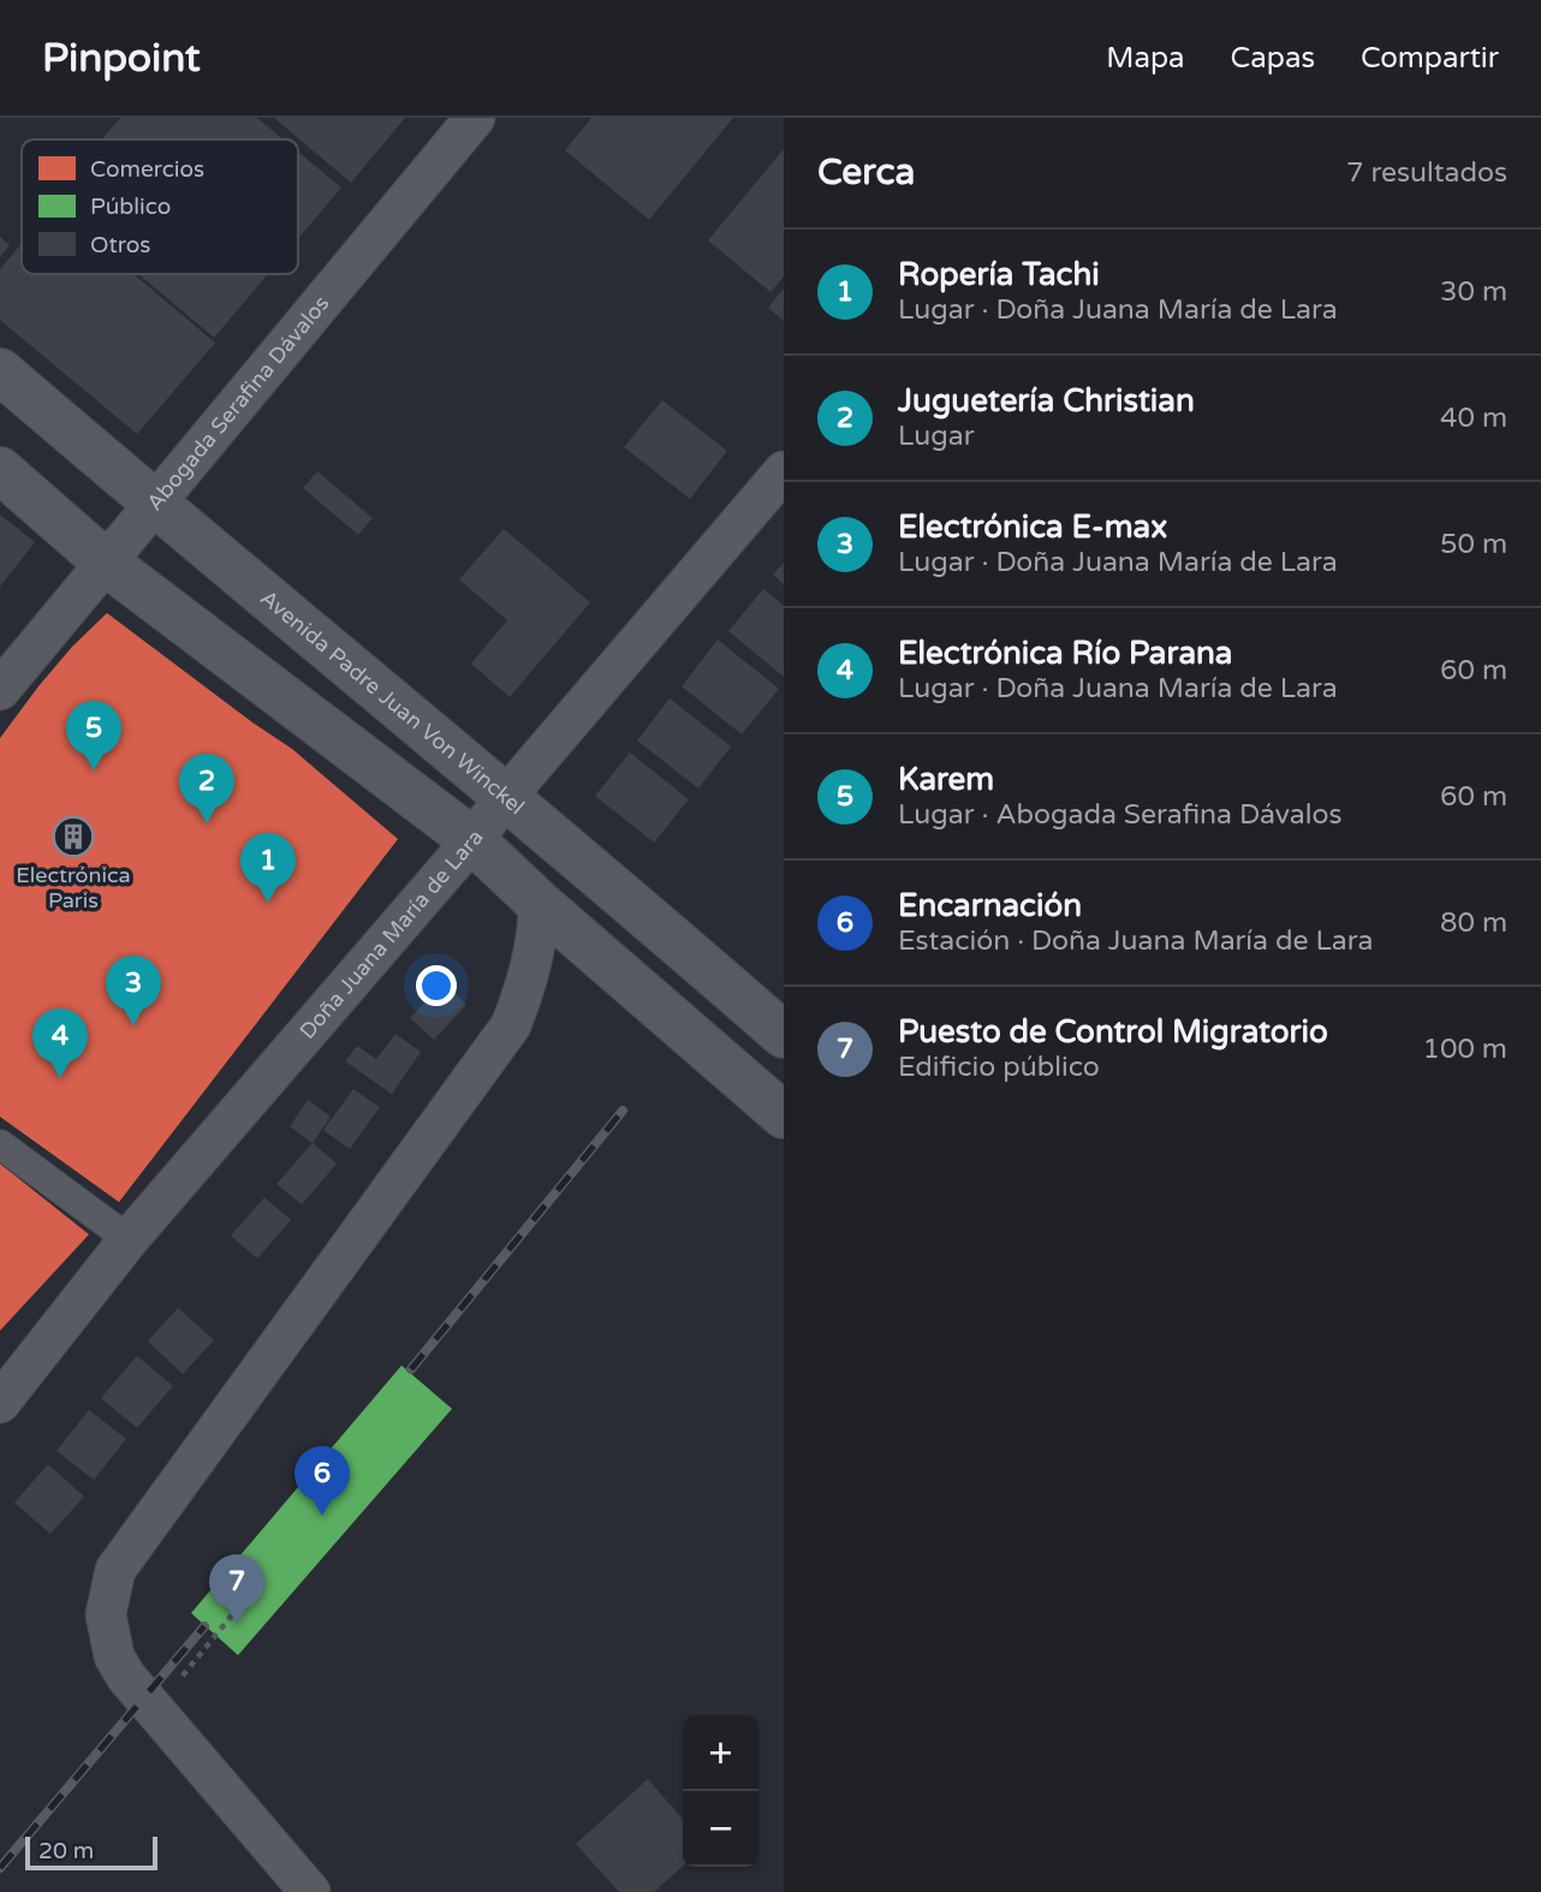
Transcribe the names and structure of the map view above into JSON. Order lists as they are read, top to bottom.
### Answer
{
  "streets": {
    "main road": ["Avenida Padre Juan Von Winckel"],
    "street": ["Abogada Serafina Dávalos", "Doña Juana María de Lara"]
  },
  "crossings": [
    ["Abogada Serafina Dávalos", "Avenida Padre Juan Von Winckel"],
    ["Avenida Padre Juan Von Winckel", "Doña Juana María de Lara"]
  ],
  "places": {
    "building": ["Electrónica Paris"]
  },
  "legend": ["Comercios", "Público", "Otros"],
  "scale_bar": "20 m",
  "page": {
    "header": "Pinpoint",
    "nav": ["Mapa", "Capas", "Compartir"],
    "heading": ["Cerca", "7 resultados"],
    "list": [
      {
        "mark": "1",
        "name": "Ropería Tachi",
        "note": "Lugar · Doña Juana María de Lara",
        "value": "30 m"
      },
      {
        "mark": "2",
        "name": "Juguetería Christian",
        "note": "Lugar",
        "value": "40 m"
      },
      {
        "mark": "3",
        "name": "Electrónica E-max",
        "note": "Lugar · Doña Juana María de Lara",
        "value": "50 m"
      },
      {
        "mark": "4",
        "name": "Electrónica Río Parana",
        "note": "Lugar · Doña Juana María de Lara",
        "value": "60 m"
      },
      {
        "mark": "5",
        "name": "Karem",
        "note": "Lugar · Abogada Serafina Dávalos",
        "value": "60 m"
      },
      {
        "mark": "6",
        "name": "Encarnación",
        "note": "Estación · Doña Juana María de Lara",
        "value": "80 m"
      },
      {
        "mark": "7",
        "name": "Puesto de Control Migratorio",
        "note": "Edificio público",
        "value": "100 m"
      }
    ],
    "pins": [
      "5",
      "2",
      "1",
      "3",
      "4",
      "6",
      "7"
    ],
    "map_buttons": ["+", "−"],
    "scale": "20 m"
  }
}
